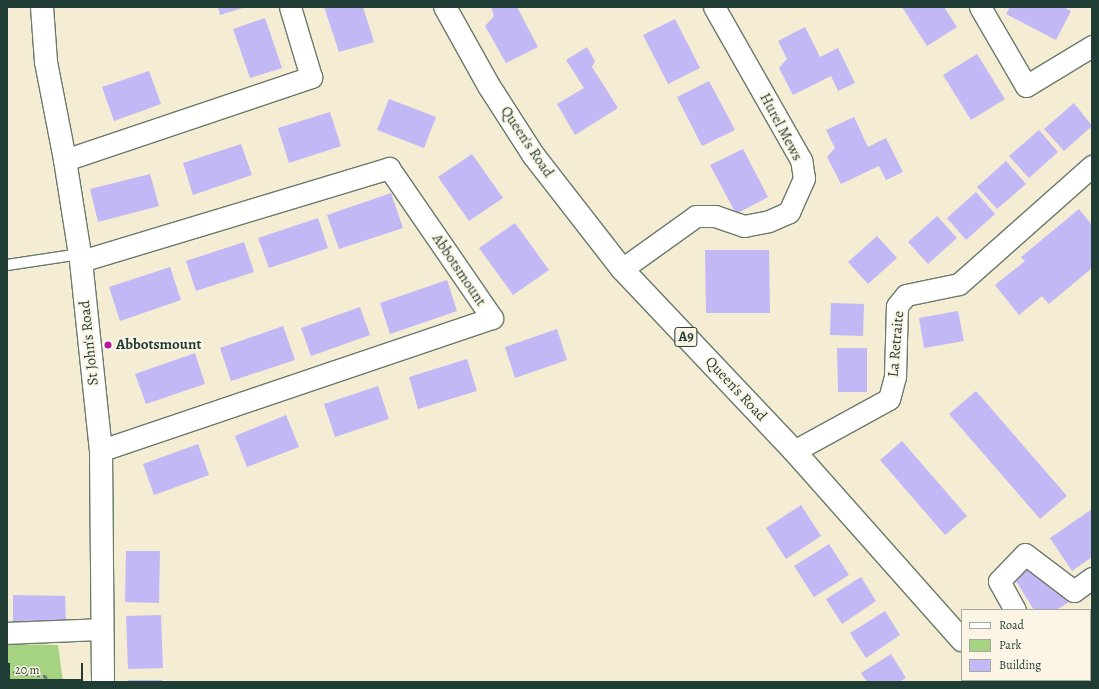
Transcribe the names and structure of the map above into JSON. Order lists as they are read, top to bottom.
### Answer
{
  "streets": {
    "main road": ["Queen's Road", "A9", "St John's Road"],
    "street": ["Hurel Mews", "Abbotsmount", "La Retraite"]
  },
  "crossings": [
    ["Hurel Mews", "Queen's Road"],
    ["Queen's Road", "La Retraite"],
    ["Abbotsmount", "St John's Road"]
  ],
  "places": ["Abbotsmount"],
  "legend": ["Road", "Park", "Building"],
  "scale_bar": "20 m"
}
